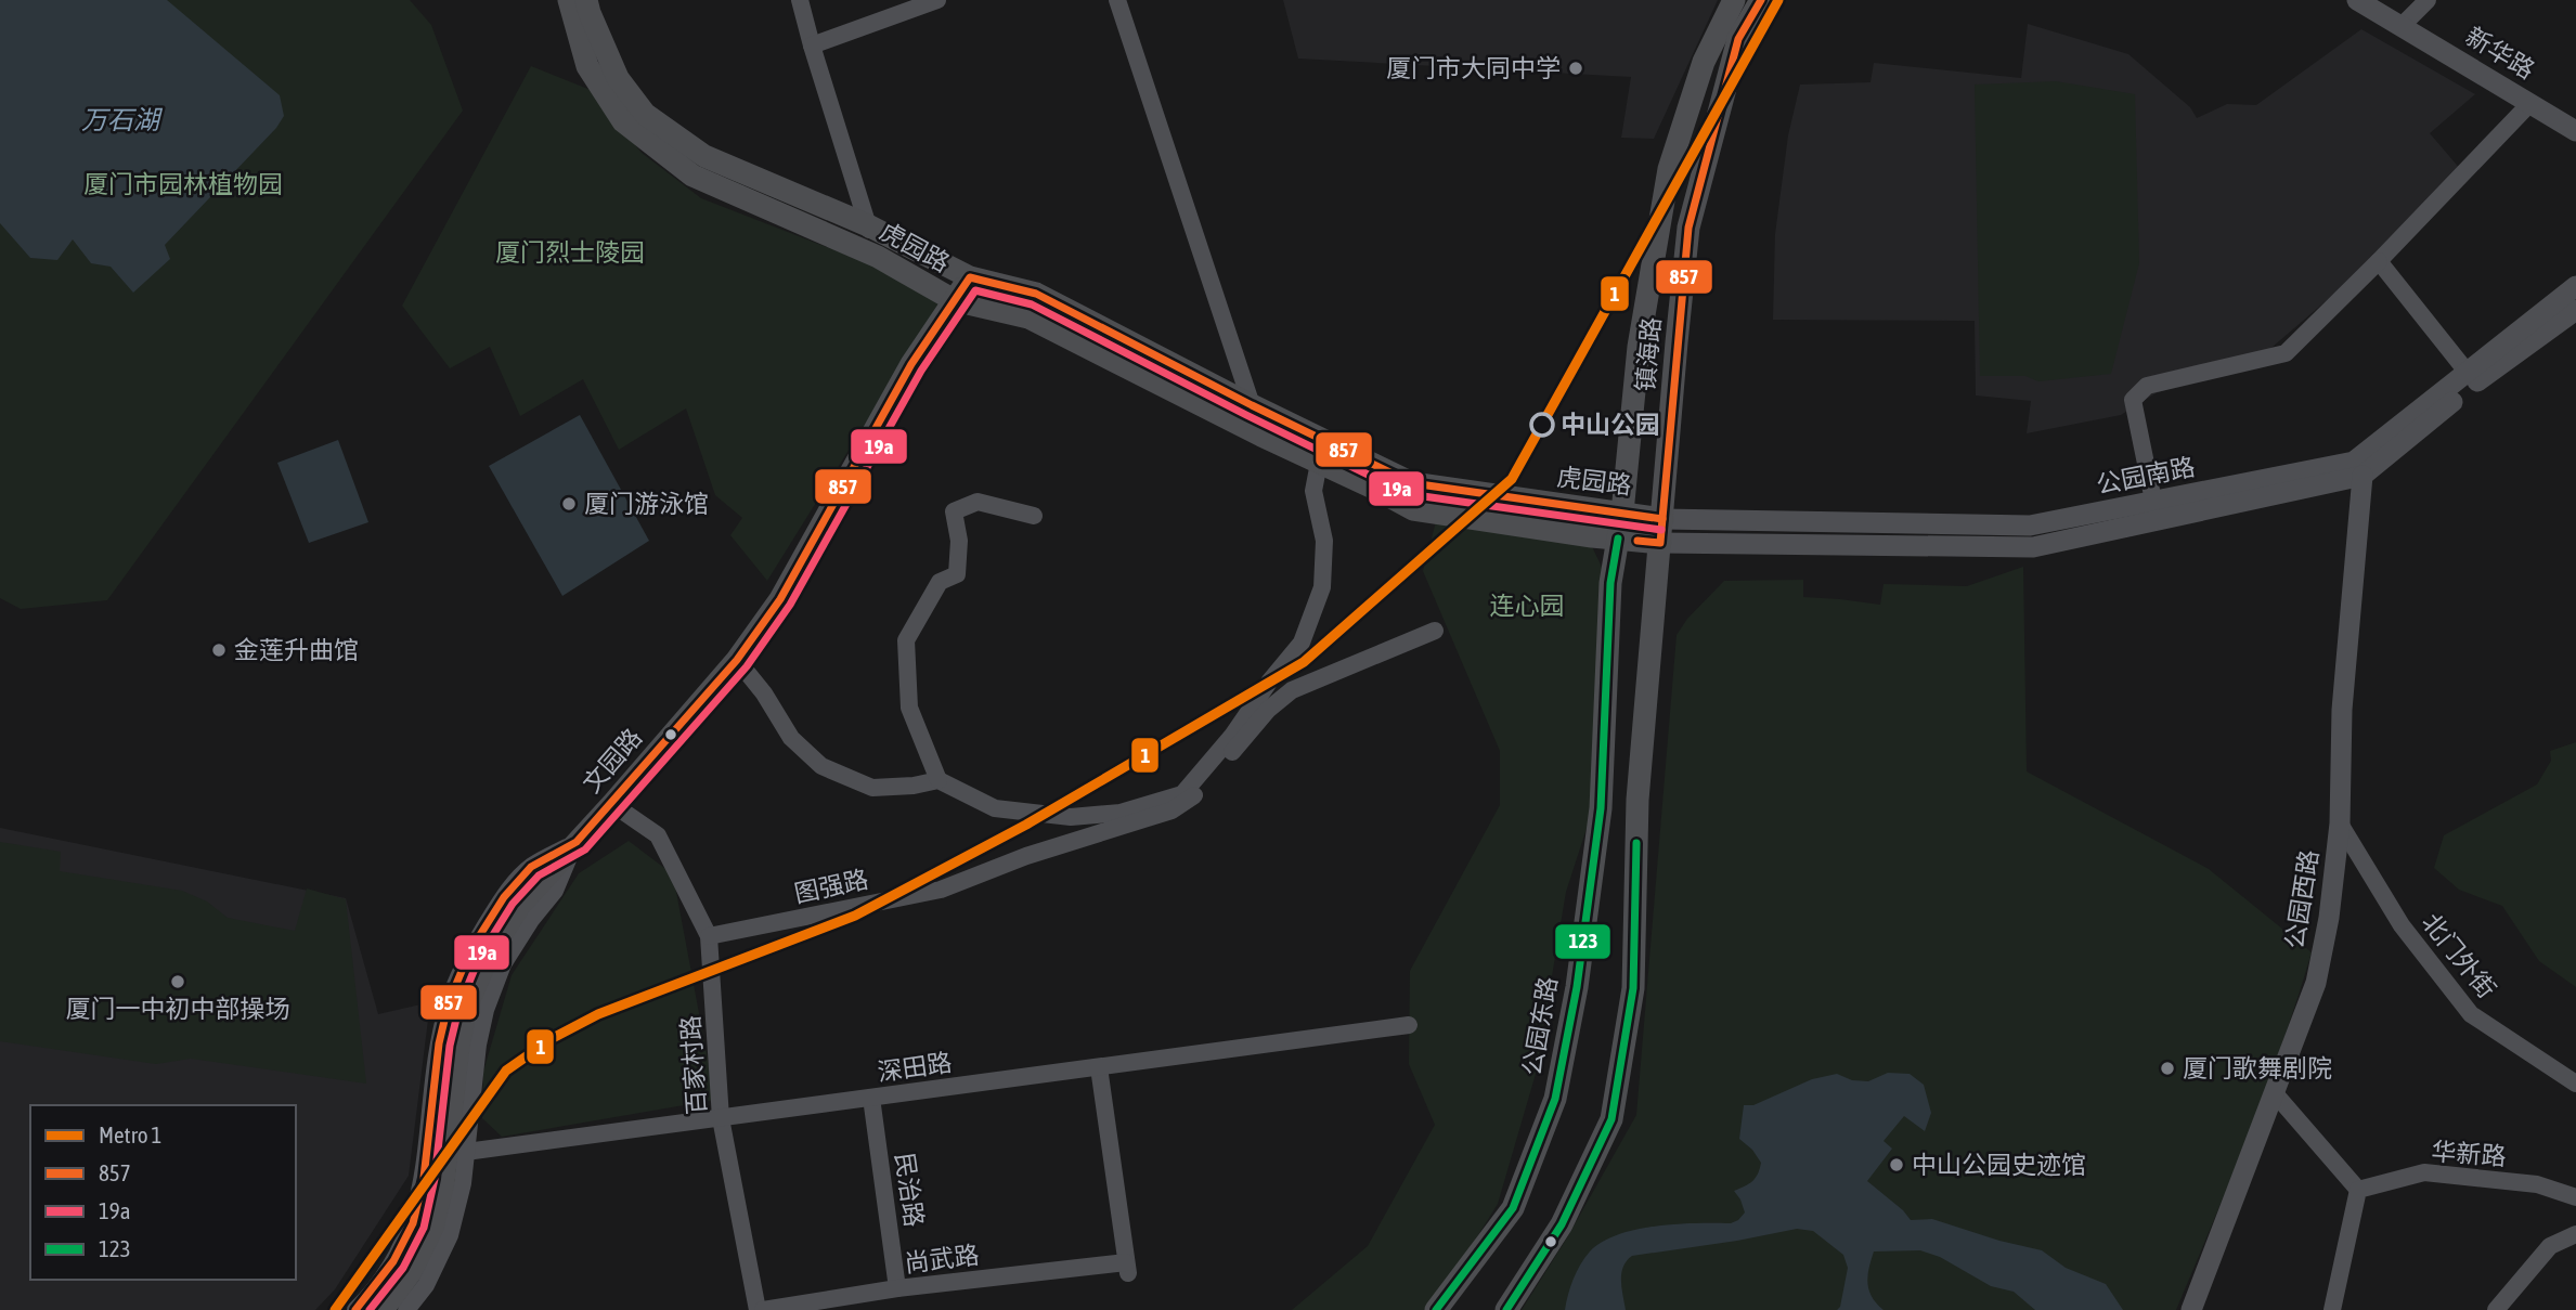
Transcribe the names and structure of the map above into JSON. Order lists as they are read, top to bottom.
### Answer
{
  "streets": {
    "main road": [
      "虎园路",
      "镇海路",
      "文园路",
      "公园东路"
    ],
    "street": [
      "新华路",
      "公园南路",
      "图强路",
      "公园西路",
      "北门外街",
      "百家村路",
      "深田路",
      "华新路",
      "民治路",
      "尚武路"
    ]
  },
  "crossings": [
    ["虎园路", "镇海路"],
    ["虎园路", "公园南路"],
    ["虎园路", "文园路"],
    ["虎园路", "公园东路"],
    ["镇海路", "公园南路"],
    ["镇海路", "公园东路"],
    ["公园南路", "公园西路"],
    ["文园路", "百家村路"],
    ["图强路", "百家村路"],
    ["公园西路", "北门外街"],
    ["百家村路", "深田路"],
    ["百家村路", "尚武路"],
    ["深田路", "民治路"],
    ["深田路", "尚武路"],
    ["民治路", "尚武路"]
  ],
  "water": ["万石湖"],
  "parks": ["厦门市园林植物园", "厦门烈士陵园", "连心园"],
  "places": [
    "厦门市大同中学",
    "中山公园",
    "厦门游泳馆",
    "金莲升曲馆",
    "厦门一中初中部操场",
    "厦门歌舞剧院",
    "中山公园史迹馆"
  ],
  "lines": [
    "metro line 1",
    "transit line 857",
    "transit line 19a",
    "transit line 123"
  ],
  "legend": [
    "Metro 1",
    "857",
    "19a",
    "123"
  ]
}
